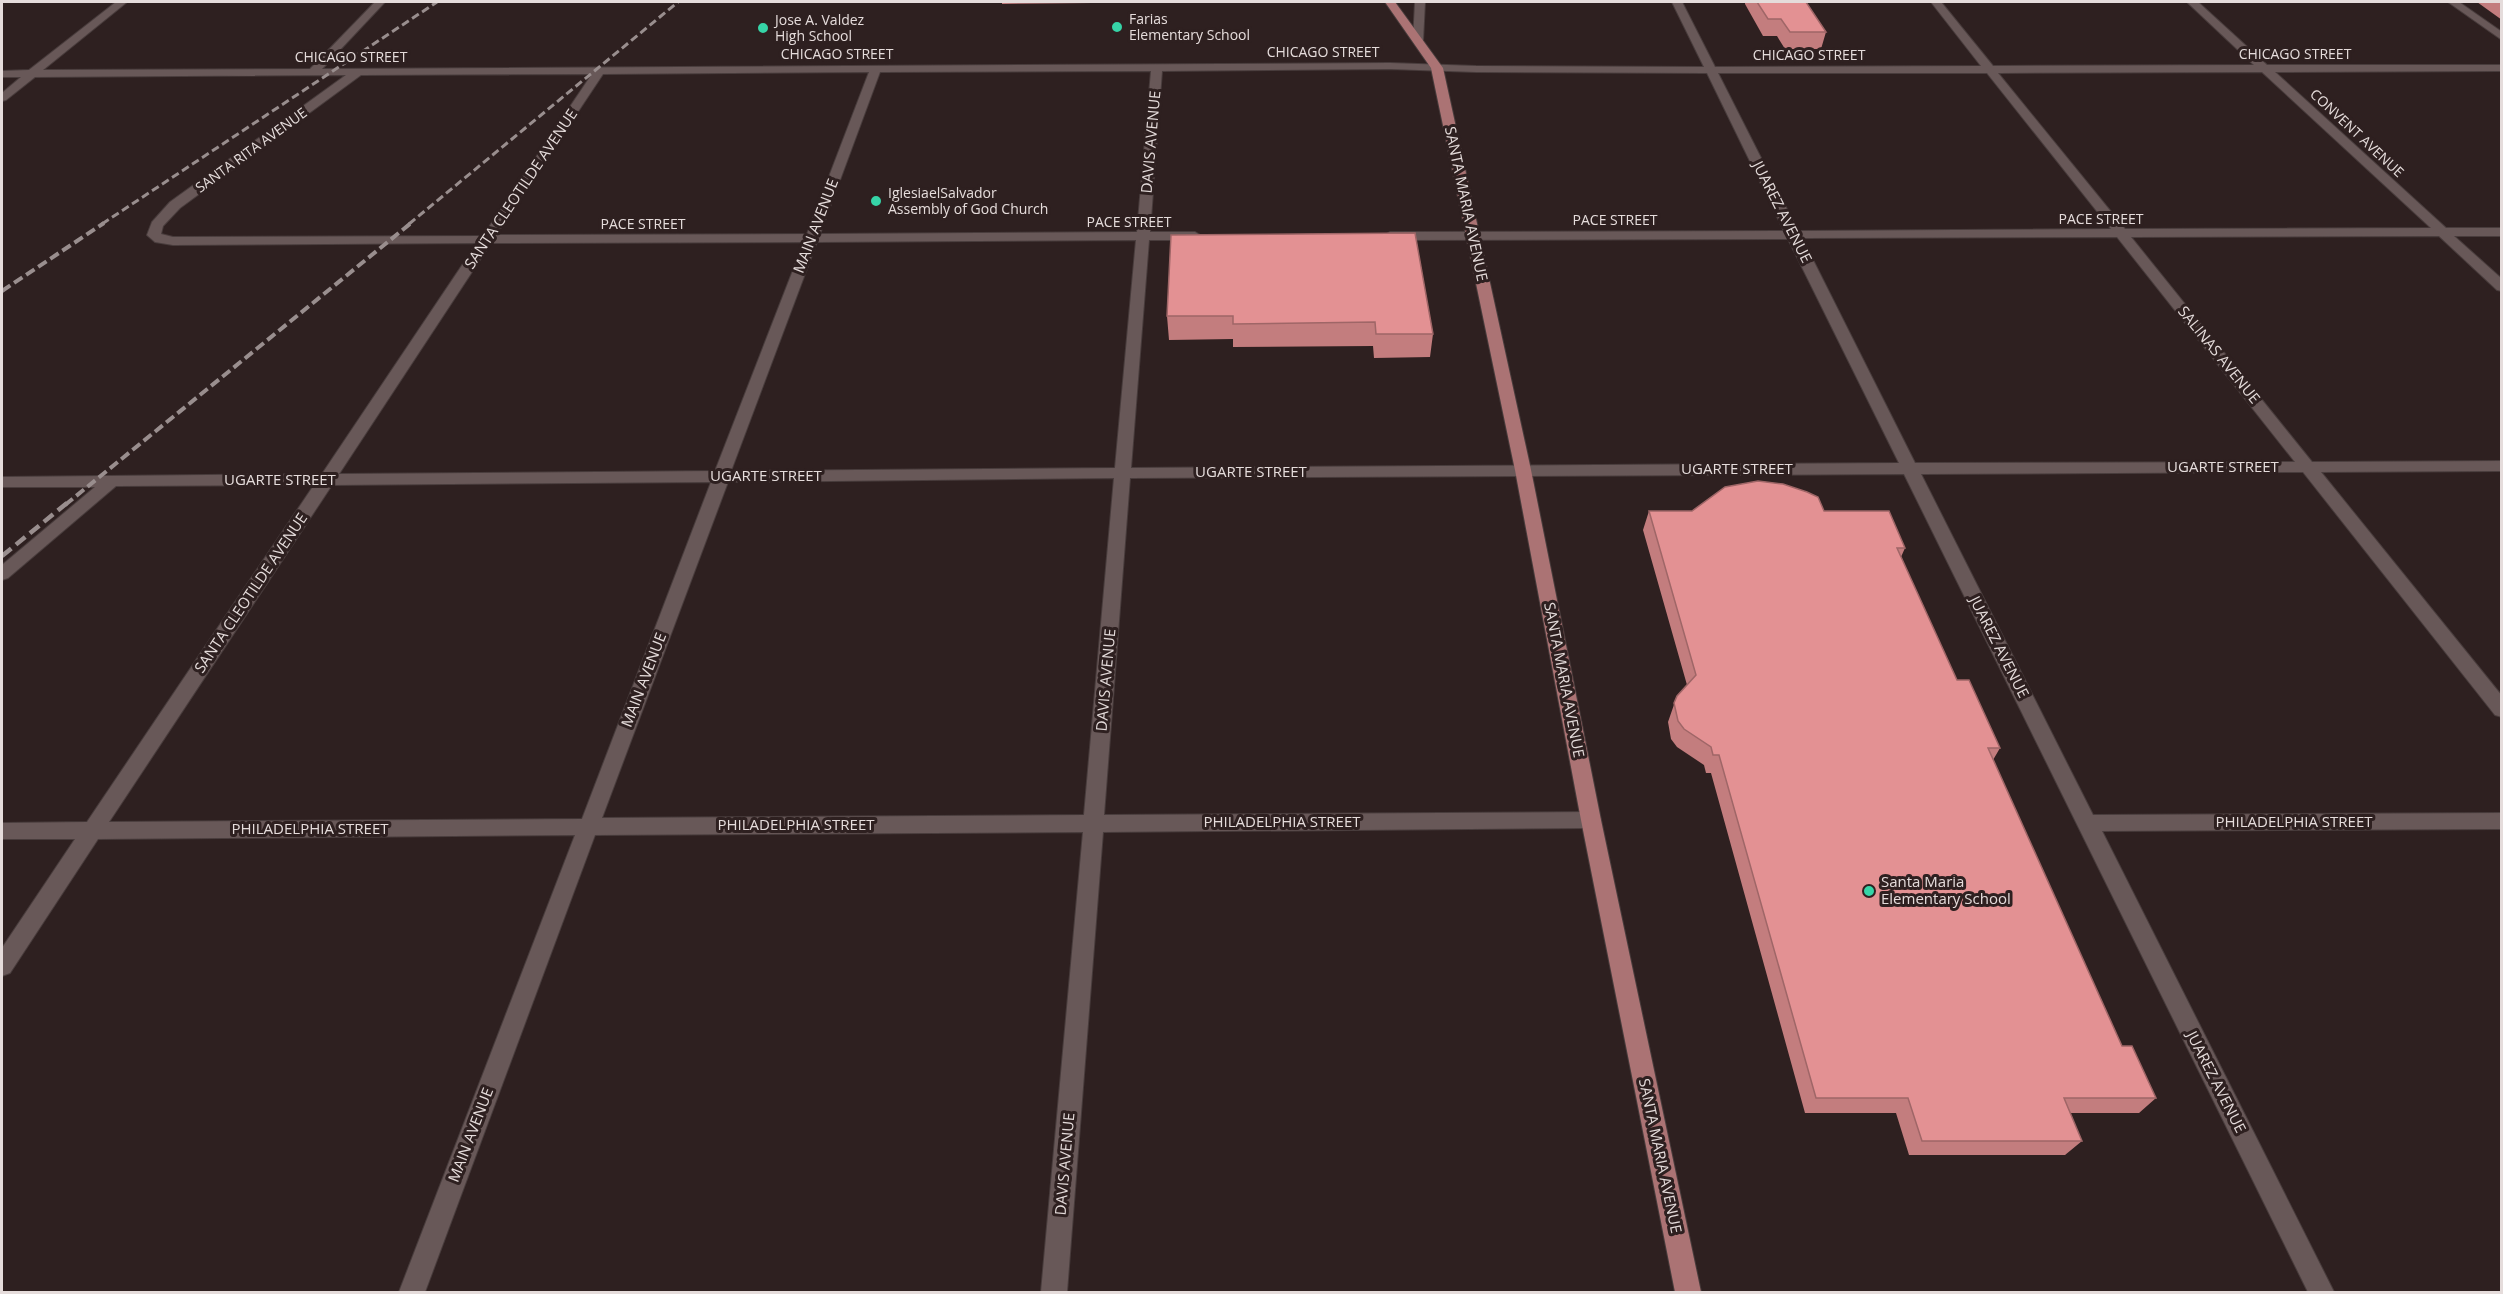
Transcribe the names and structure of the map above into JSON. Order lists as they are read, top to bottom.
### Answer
{
  "streets": {
    "main road": ["SANTA MARIA AVENUE"],
    "street": [
      "CHICAGO STREET",
      "CONVENT AVENUE",
      "DAVIS AVENUE",
      "SANTA RITA AVENUE",
      "SANTA CLEOTILDE AVENUE",
      "JUAREZ AVENUE",
      "PACE STREET",
      "MAIN AVENUE",
      "SALINAS AVENUE",
      "UGARTE STREET",
      "PHILADELPHIA STREET"
    ]
  },
  "crossings": [
    ["CHICAGO STREET", "CONVENT AVENUE"],
    ["CHICAGO STREET", "DAVIS AVENUE"],
    ["CHICAGO STREET", "SANTA RITA AVENUE"],
    ["CHICAGO STREET", "SANTA CLEOTILDE AVENUE"],
    ["CHICAGO STREET", "SANTA MARIA AVENUE"],
    ["CHICAGO STREET", "JUAREZ AVENUE"],
    ["CHICAGO STREET", "MAIN AVENUE"],
    ["CHICAGO STREET", "SALINAS AVENUE"],
    ["CONVENT AVENUE", "PACE STREET"],
    ["DAVIS AVENUE", "PACE STREET"],
    ["DAVIS AVENUE", "UGARTE STREET"],
    ["DAVIS AVENUE", "PHILADELPHIA STREET"],
    ["SANTA RITA AVENUE", "PACE STREET"],
    ["SANTA CLEOTILDE AVENUE", "PACE STREET"],
    ["SANTA CLEOTILDE AVENUE", "UGARTE STREET"],
    ["SANTA CLEOTILDE AVENUE", "PHILADELPHIA STREET"],
    ["SANTA MARIA AVENUE", "PACE STREET"],
    ["SANTA MARIA AVENUE", "UGARTE STREET"],
    ["SANTA MARIA AVENUE", "PHILADELPHIA STREET"],
    ["JUAREZ AVENUE", "PACE STREET"],
    ["JUAREZ AVENUE", "UGARTE STREET"],
    ["JUAREZ AVENUE", "PHILADELPHIA STREET"],
    ["PACE STREET", "MAIN AVENUE"],
    ["PACE STREET", "SALINAS AVENUE"],
    ["MAIN AVENUE", "UGARTE STREET"],
    ["MAIN AVENUE", "PHILADELPHIA STREET"],
    ["SALINAS AVENUE", "UGARTE STREET"]
  ],
  "places": [
    "Farias Elementary School",
    "Jose A. Valdez High School",
    "IglesiaelSalvador Assembly of God Church",
    "Santa Maria Elementary School"
  ]
}
